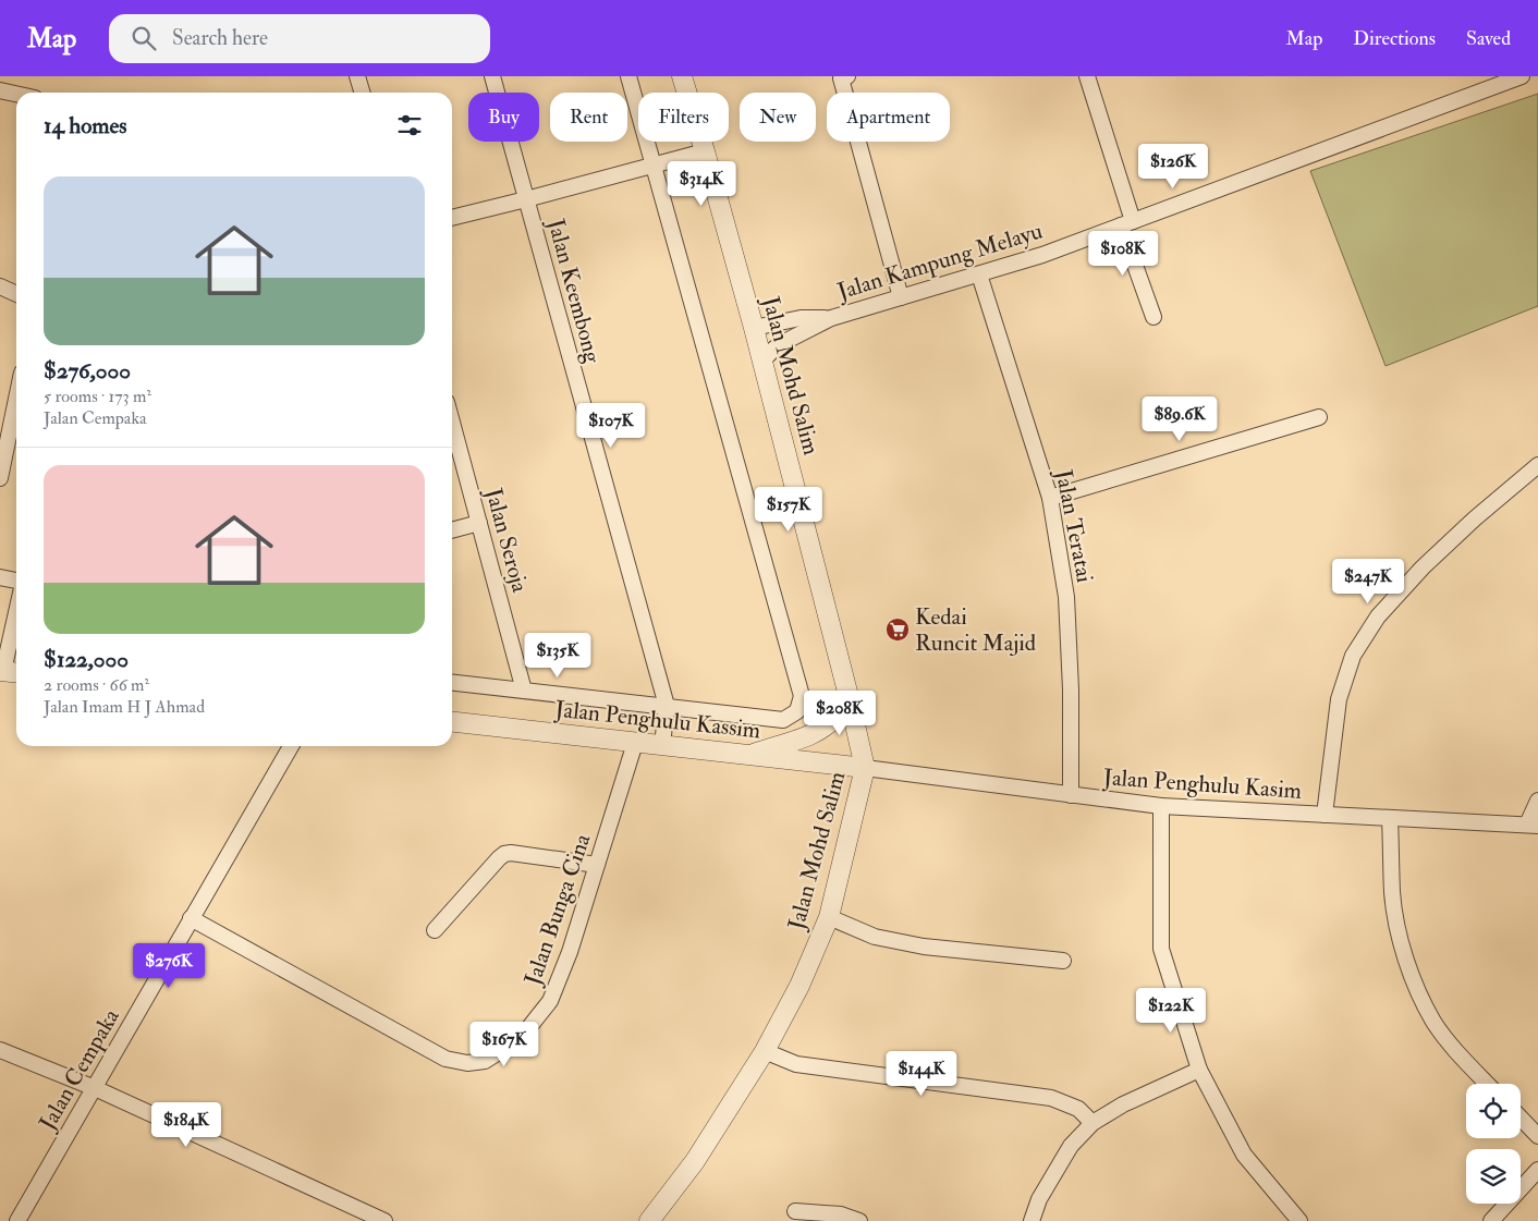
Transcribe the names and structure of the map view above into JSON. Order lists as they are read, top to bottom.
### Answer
{
  "streets": {
    "street": [
      "Jalan Kampung Melayu",
      "Jalan Keembong",
      "Jalan Mohd Salim",
      "Jalan Teratai",
      "Jalan Seroja",
      "Jalan Penghulu Kassim",
      "Jalan Penghulu Kasim",
      "Jalan Bunga Cina",
      "Jalan Cempaka"
    ]
  },
  "crossings": [
    ["Jalan Kampung Melayu", "Jalan Mohd Salim"],
    ["Jalan Kampung Melayu", "Jalan Teratai"],
    ["Jalan Keembong", "Jalan Penghulu Kassim"],
    ["Jalan Mohd Salim", "Jalan Penghulu Kassim"],
    ["Jalan Mohd Salim", "Jalan Penghulu Kasim"],
    ["Jalan Teratai", "Jalan Penghulu Kasim"],
    ["Jalan Seroja", "Jalan Penghulu Kassim"],
    ["Jalan Penghulu Kassim", "Jalan Penghulu Kasim"],
    ["Jalan Penghulu Kassim", "Jalan Bunga Cina"],
    ["Jalan Bunga Cina", "Jalan Cempaka"]
  ],
  "places": {
    "supermarket": ["Kedai Runcit Majid"]
  },
  "page": {
    "header": "Map",
    "search": "Search here",
    "nav": ["Map", "Directions", "Saved"],
    "chip": [
      "Buy",
      "Rent",
      "Filters",
      "New",
      "Apartment"
    ],
    "heading": "14 homes",
    "price": [
      "$126K",
      "$314K",
      "$108K",
      "$89.6K",
      "$107K",
      "$157K",
      "$247K",
      "$135K",
      "$208K",
      "$276K",
      "$122K",
      "$167K",
      "$144K",
      "$184K"
    ],
    "list": [
      {
        "name": "$276,000",
        "note": "5 rooms · 173 m² · Jalan Cempaka"
      },
      {
        "name": "$122,000",
        "note": "2 rooms · 66 m² · Jalan Imam H J Ahmad"
      }
    ]
  }
}
